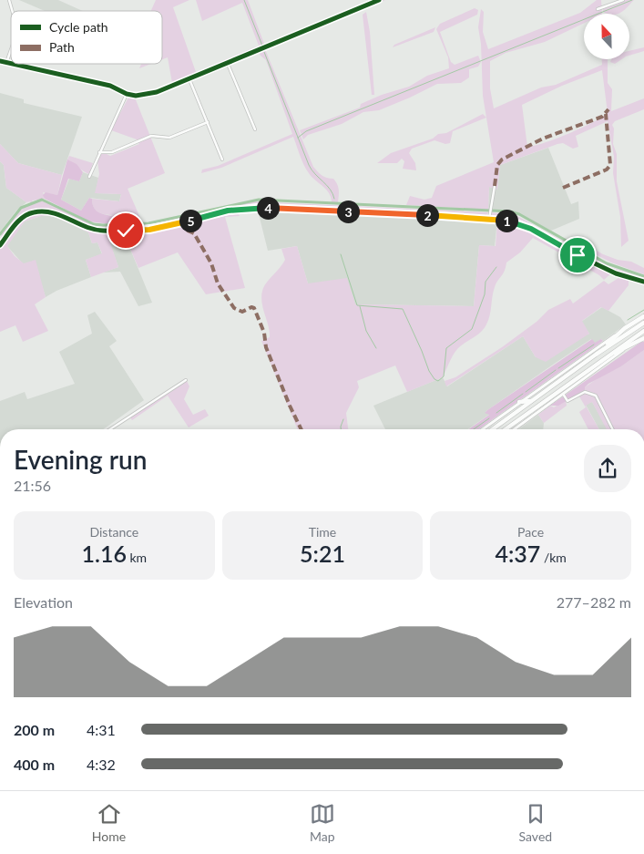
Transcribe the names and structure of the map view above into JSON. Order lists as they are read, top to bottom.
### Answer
{
  "legend": ["Cycle path", "Path"],
  "north": "top",
  "page": {
    "pins": [
      "4",
      "3",
      "2",
      "1",
      "5"
    ],
    "heading": ["Evening run", "21:56"],
    "stats": [
      ["Distance", "1.16 km"],
      ["Time", "5:21"],
      ["Pace", "4:37 /km"]
    ],
    "chart": ["Elevation", "277–282 m"],
    "list": [
      {
        "name": "200 m",
        "note": "4:31"
      },
      {
        "name": "400 m",
        "note": "4:32"
      }
    ],
    "tabs": ["Home", "Map", "Saved"]
  }
}
